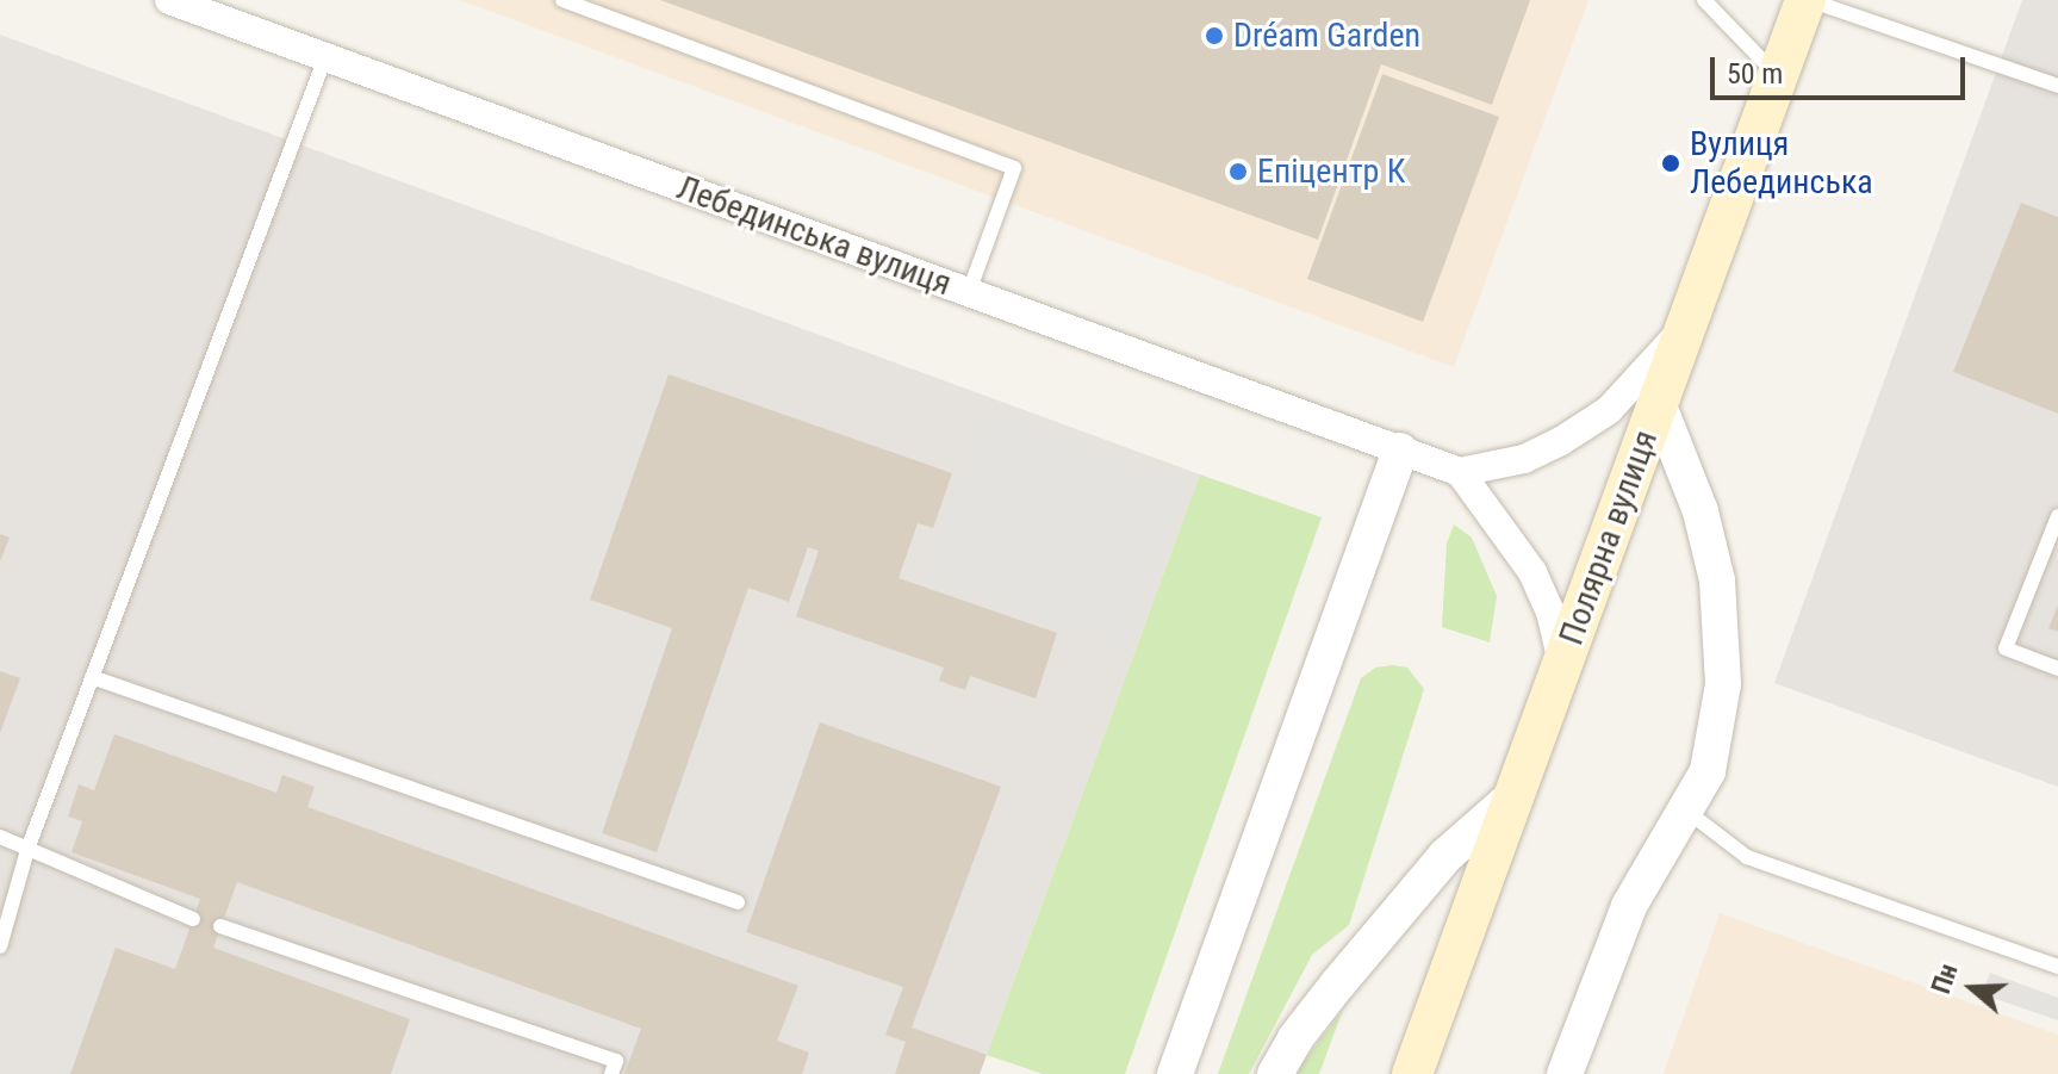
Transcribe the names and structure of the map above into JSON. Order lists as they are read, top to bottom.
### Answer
{
  "streets": {
    "main road": ["Полярна вулиця"],
    "street": ["Лебединська вулиця"]
  },
  "places": ["Dréam Garden", "Вулиця Лебединська", "Епіцентр К"],
  "scale_bar": "50 m",
  "north": "left"
}
